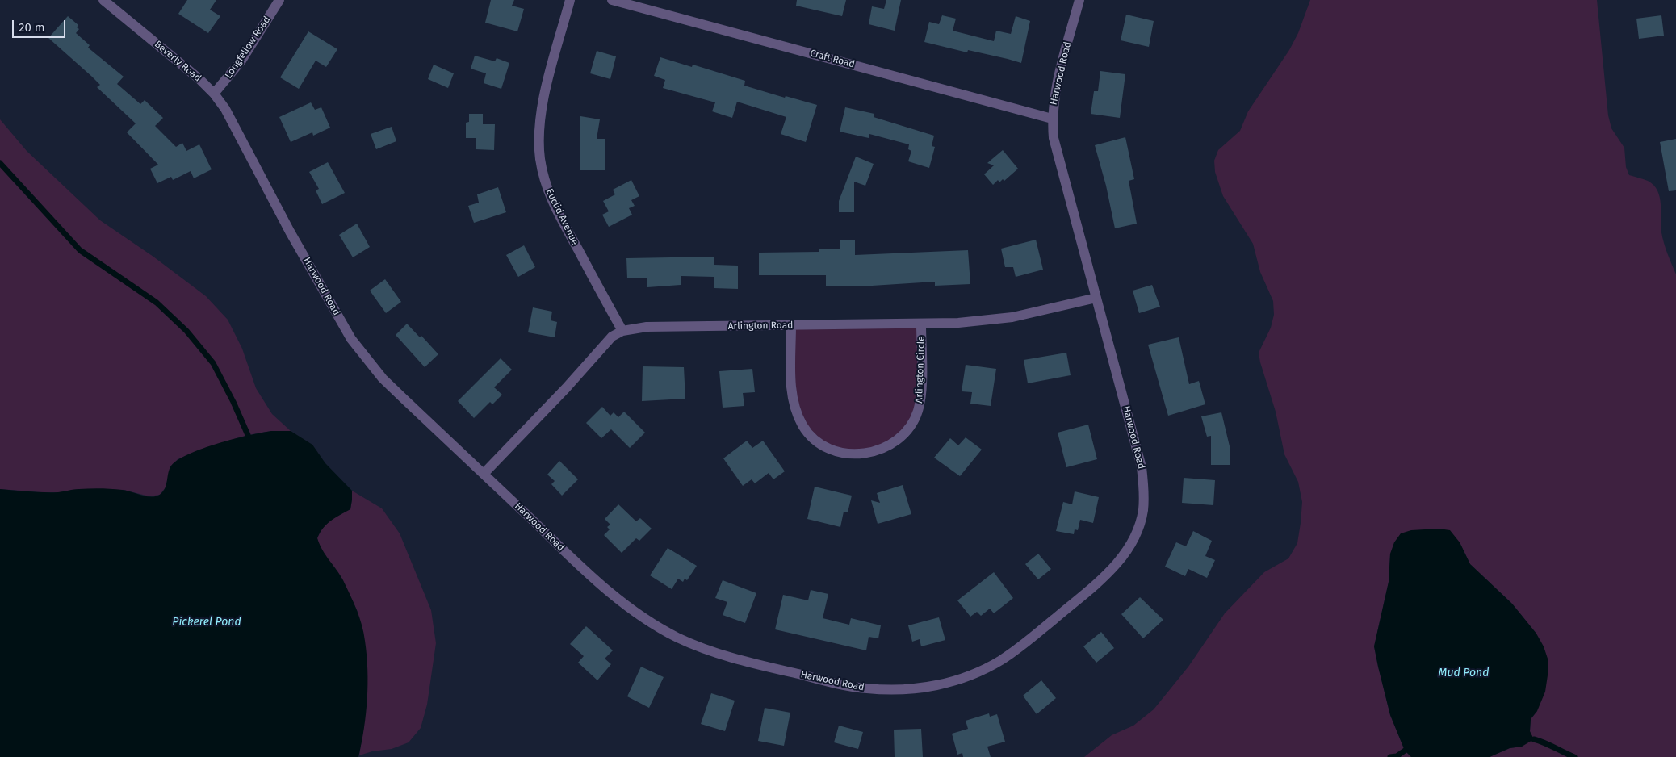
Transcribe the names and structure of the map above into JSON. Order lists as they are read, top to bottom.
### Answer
{
  "streets": {
    "street": [
      "Longfellow Road",
      "Craft Road",
      "Beverly Road",
      "Harwood Road",
      "Euclid Avenue",
      "Arlington Road",
      "Arlington Circle"
    ]
  },
  "crossings": [
    ["Longfellow Road", "Beverly Road"],
    ["Longfellow Road", "Harwood Road"],
    ["Craft Road", "Harwood Road"],
    ["Beverly Road", "Harwood Road"],
    ["Harwood Road", "Arlington Road"],
    ["Euclid Avenue", "Arlington Road"],
    ["Arlington Road", "Arlington Circle"]
  ],
  "water": ["Pickerel Pond", "Mud Pond"],
  "scale_bar": "20 m"
}
